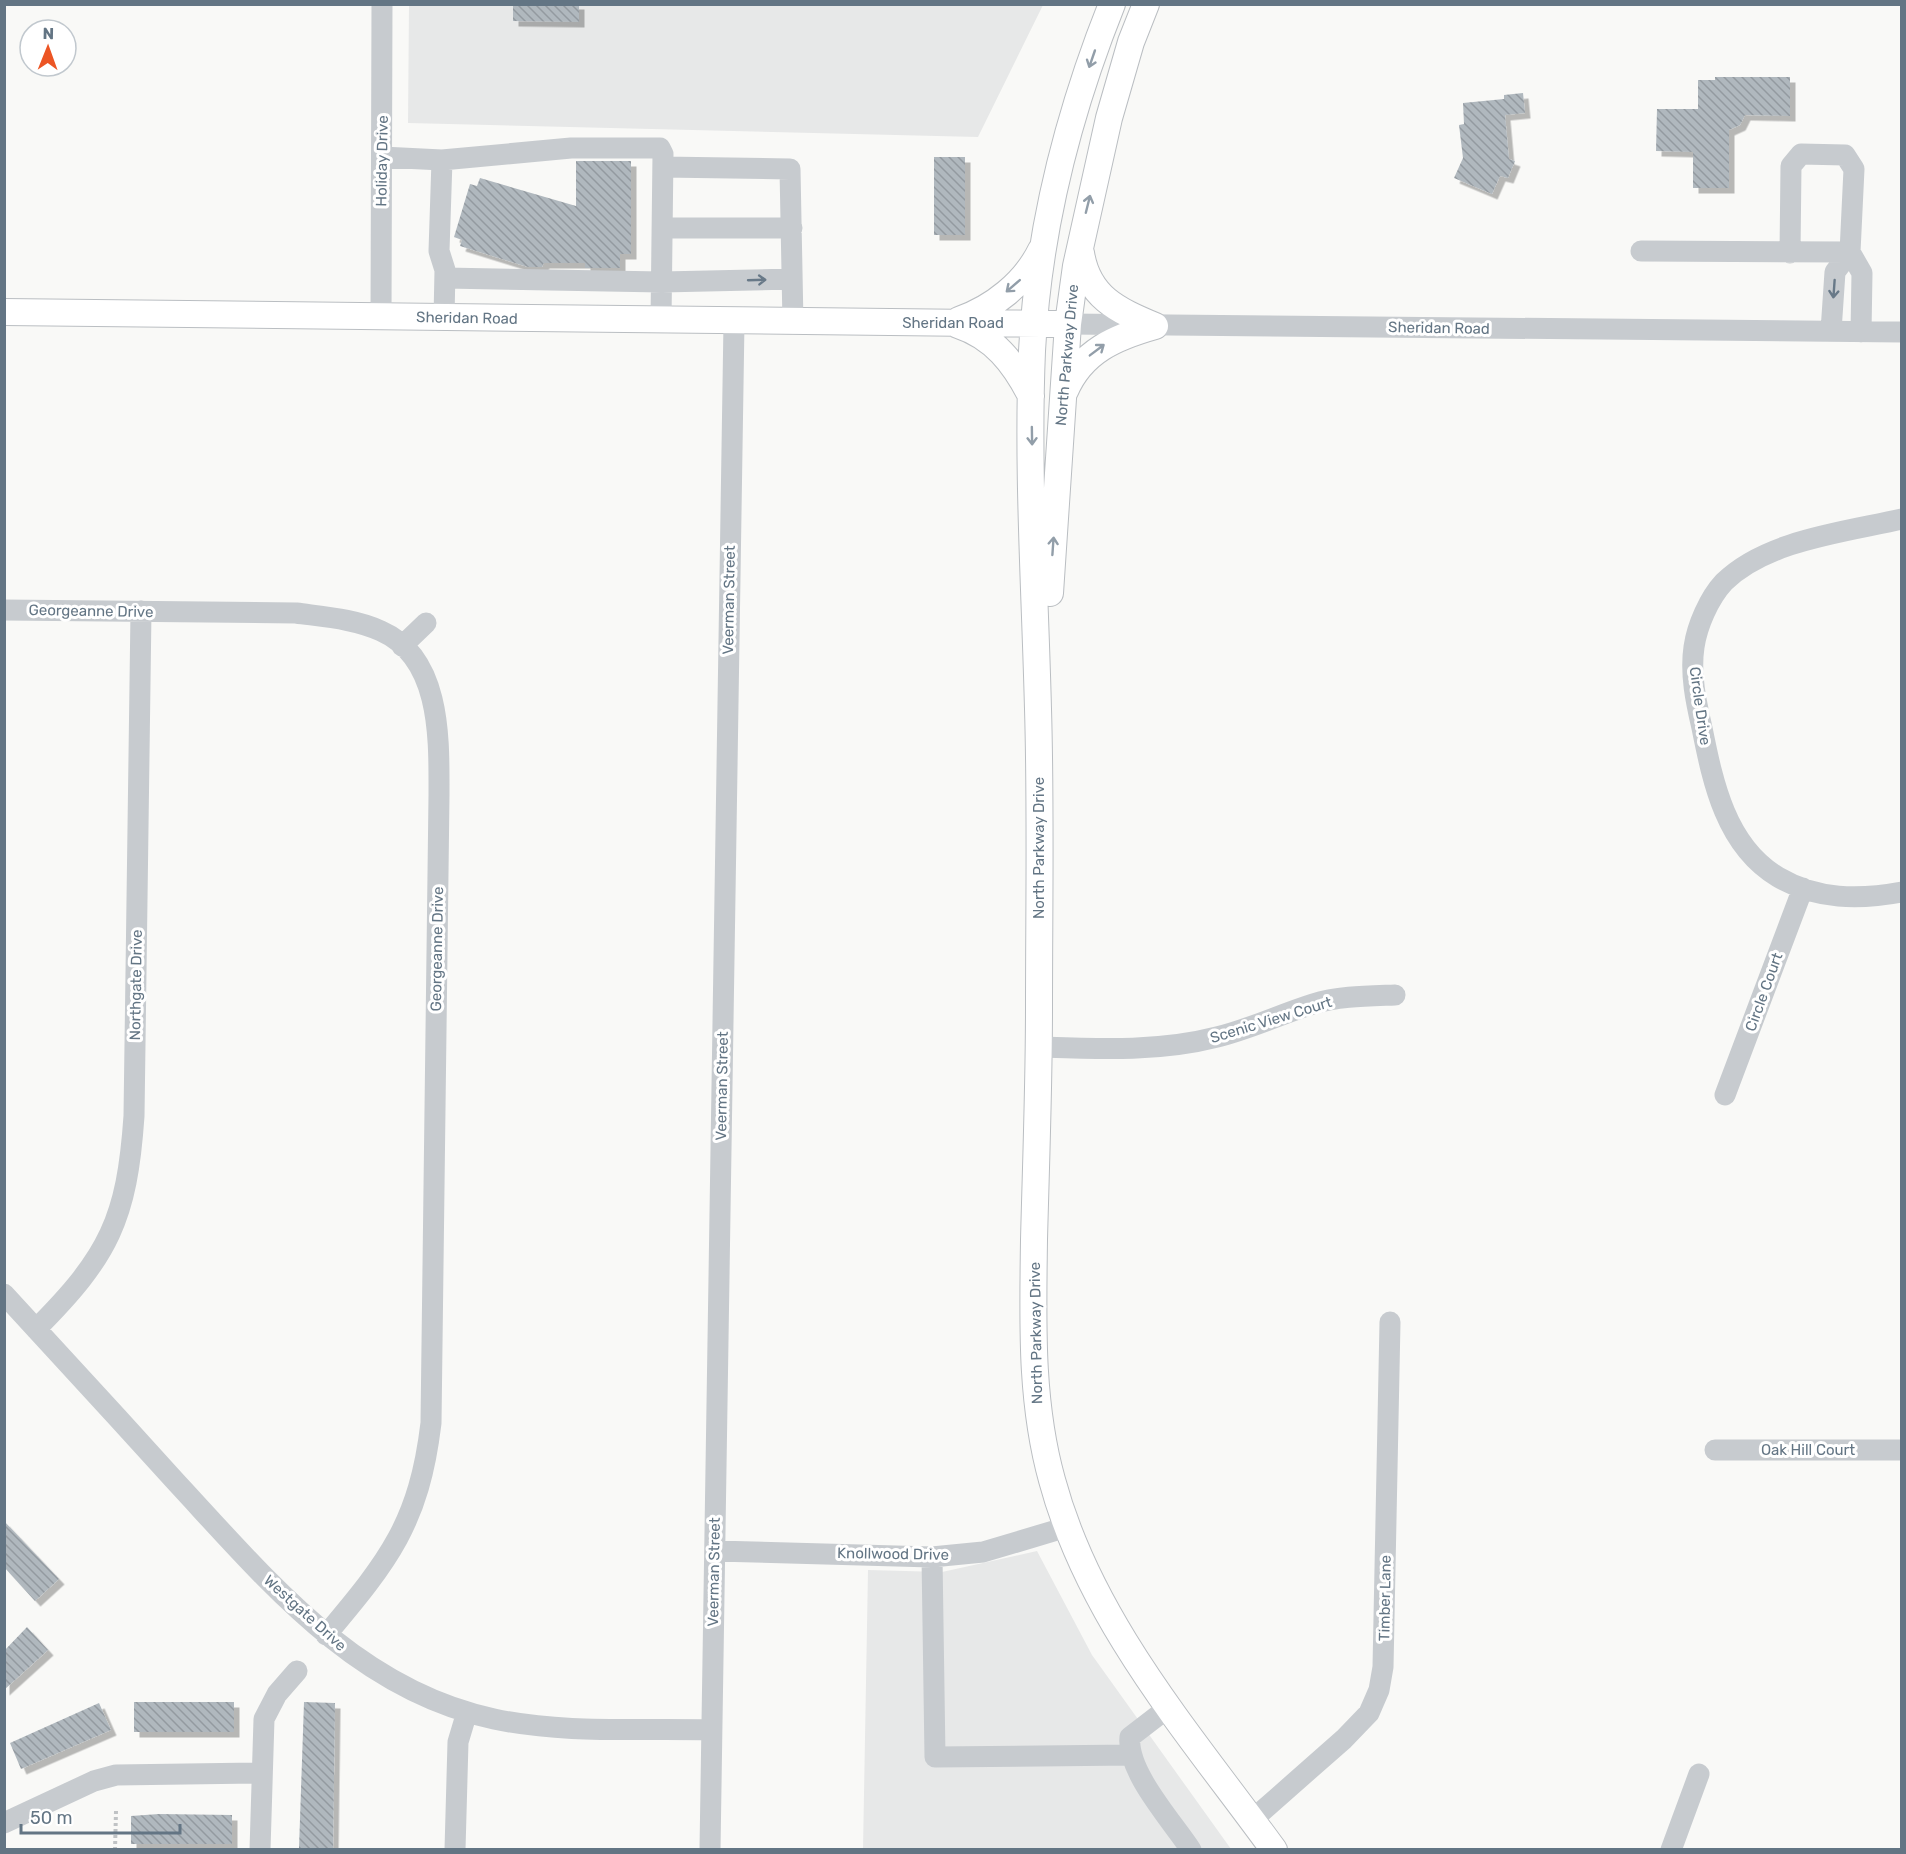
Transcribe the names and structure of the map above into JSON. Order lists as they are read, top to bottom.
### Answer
{
  "streets": {
    "main road": ["Sheridan Road", "North Parkway Drive"],
    "street": [
      "Holiday Drive",
      "Veerman Street",
      "Georgeanne Drive",
      "Circle Drive",
      "Northgate Drive",
      "Circle Court",
      "Scenic View Court",
      "Oak Hill Court",
      "Knollwood Drive",
      "Timber Lane",
      "Westgate Drive"
    ]
  },
  "crossings": [
    ["Holiday Drive", "Sheridan Road"],
    ["Sheridan Road", "North Parkway Drive"],
    ["Sheridan Road", "Veerman Street"],
    ["North Parkway Drive", "Scenic View Court"],
    ["North Parkway Drive", "Knollwood Drive"],
    ["North Parkway Drive", "Timber Lane"],
    ["Veerman Street", "Knollwood Drive"],
    ["Veerman Street", "Westgate Drive"],
    ["Georgeanne Drive", "Northgate Drive"],
    ["Georgeanne Drive", "Westgate Drive"],
    ["Circle Drive", "Circle Court"],
    ["Northgate Drive", "Westgate Drive"]
  ],
  "scale_bar": "50 m",
  "north": "top"
}
